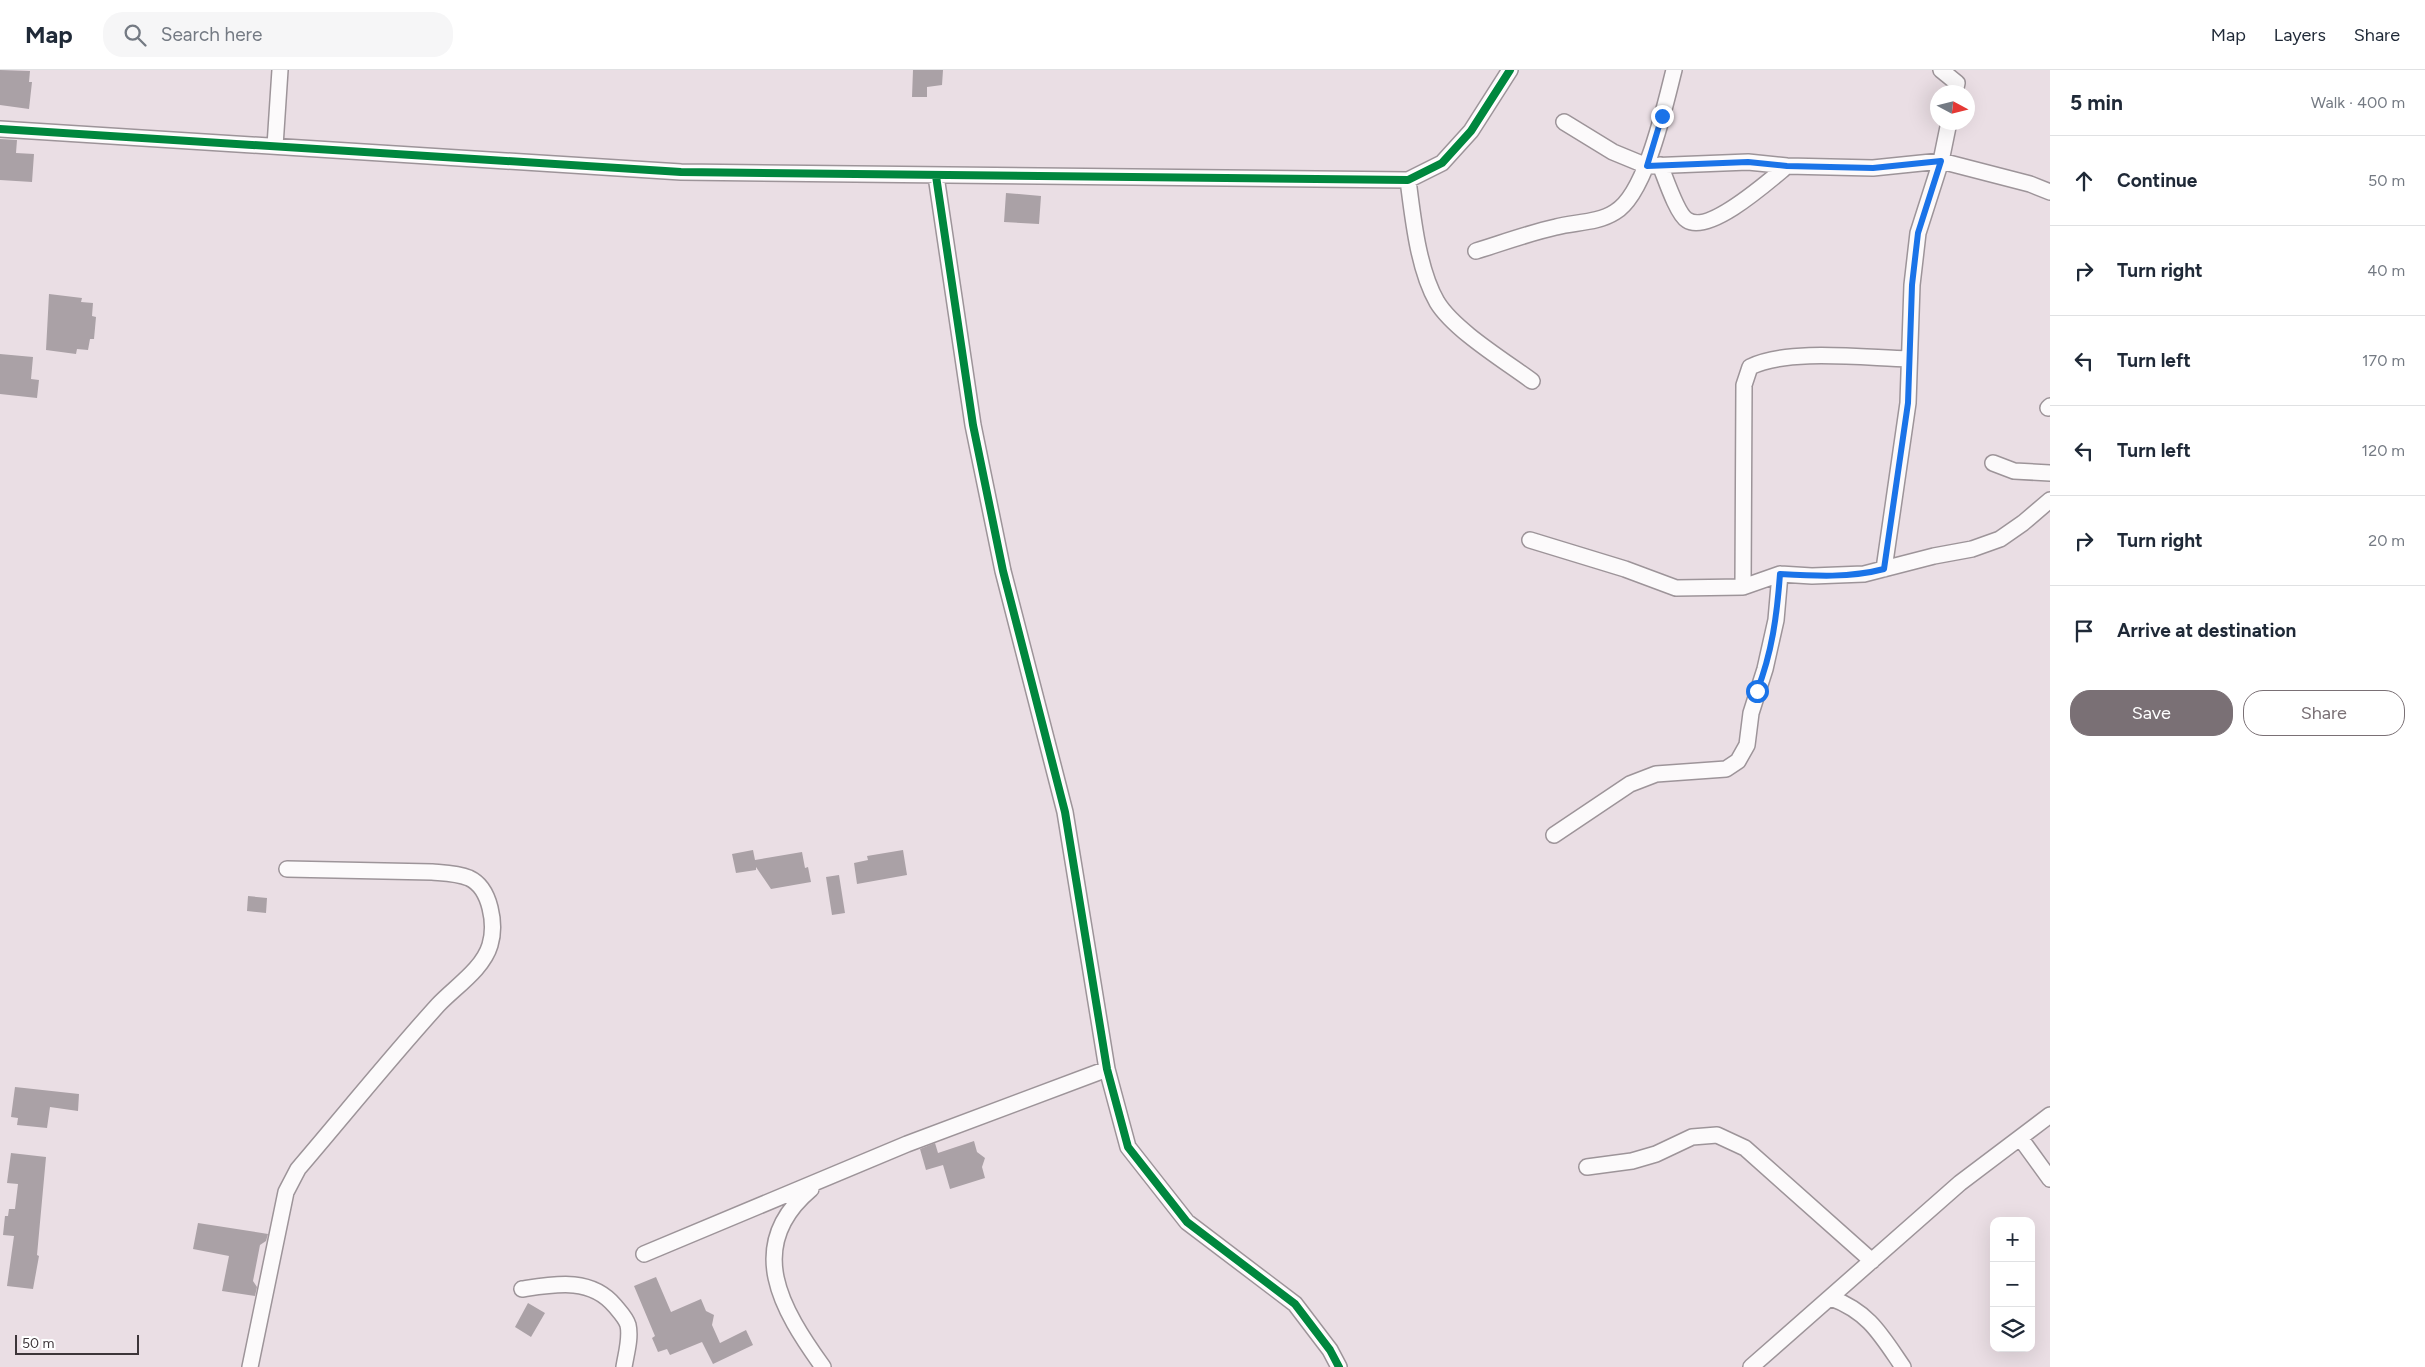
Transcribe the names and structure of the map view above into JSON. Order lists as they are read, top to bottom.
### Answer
{
  "scale_bar": "50 m",
  "north": "right",
  "page": {
    "header": "Map",
    "search": "Search here",
    "nav": ["Map", "Layers", "Share"],
    "heading": ["5 min", "Walk · 400 m"],
    "list": [
      ["Continue", "50 m"],
      ["Turn right", "40 m"],
      ["Turn left", "170 m"],
      ["Turn left", "120 m"],
      ["Turn right", "20 m"],
      "Arrive at destination"
    ],
    "buttons": ["Save", "Share"],
    "map_buttons": ["+", "−"],
    "scale": "50 m"
  }
}
